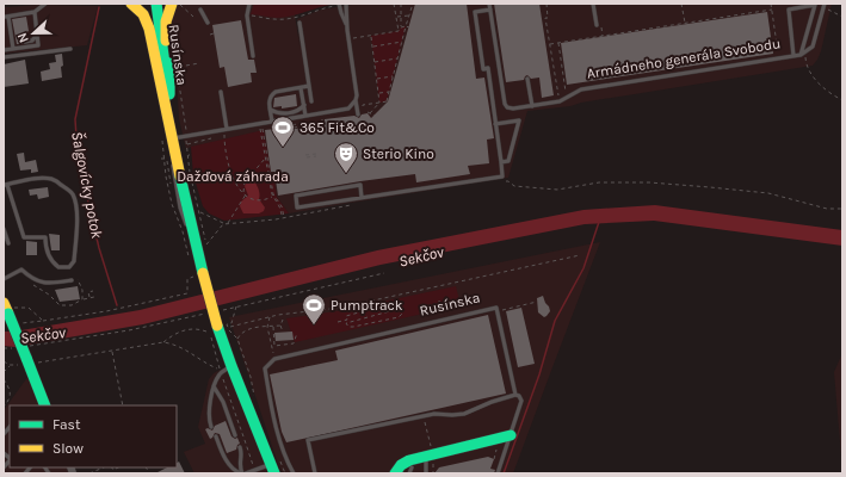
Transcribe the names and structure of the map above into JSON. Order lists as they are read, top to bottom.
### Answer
{
  "streets": {
    "main road": ["Rusínska"],
    "lane": ["Armádneho generála Svobodu"]
  },
  "water": ["Šalgovícky potok", "Sekčov"],
  "parks": ["Dažďová záhrada"],
  "places": {
    "sports": ["365 Fit&Co", "Pumptrack"],
    "theatre": ["Sterio Kino"]
  },
  "legend": ["Fast", "Slow"],
  "north": "left"
}
